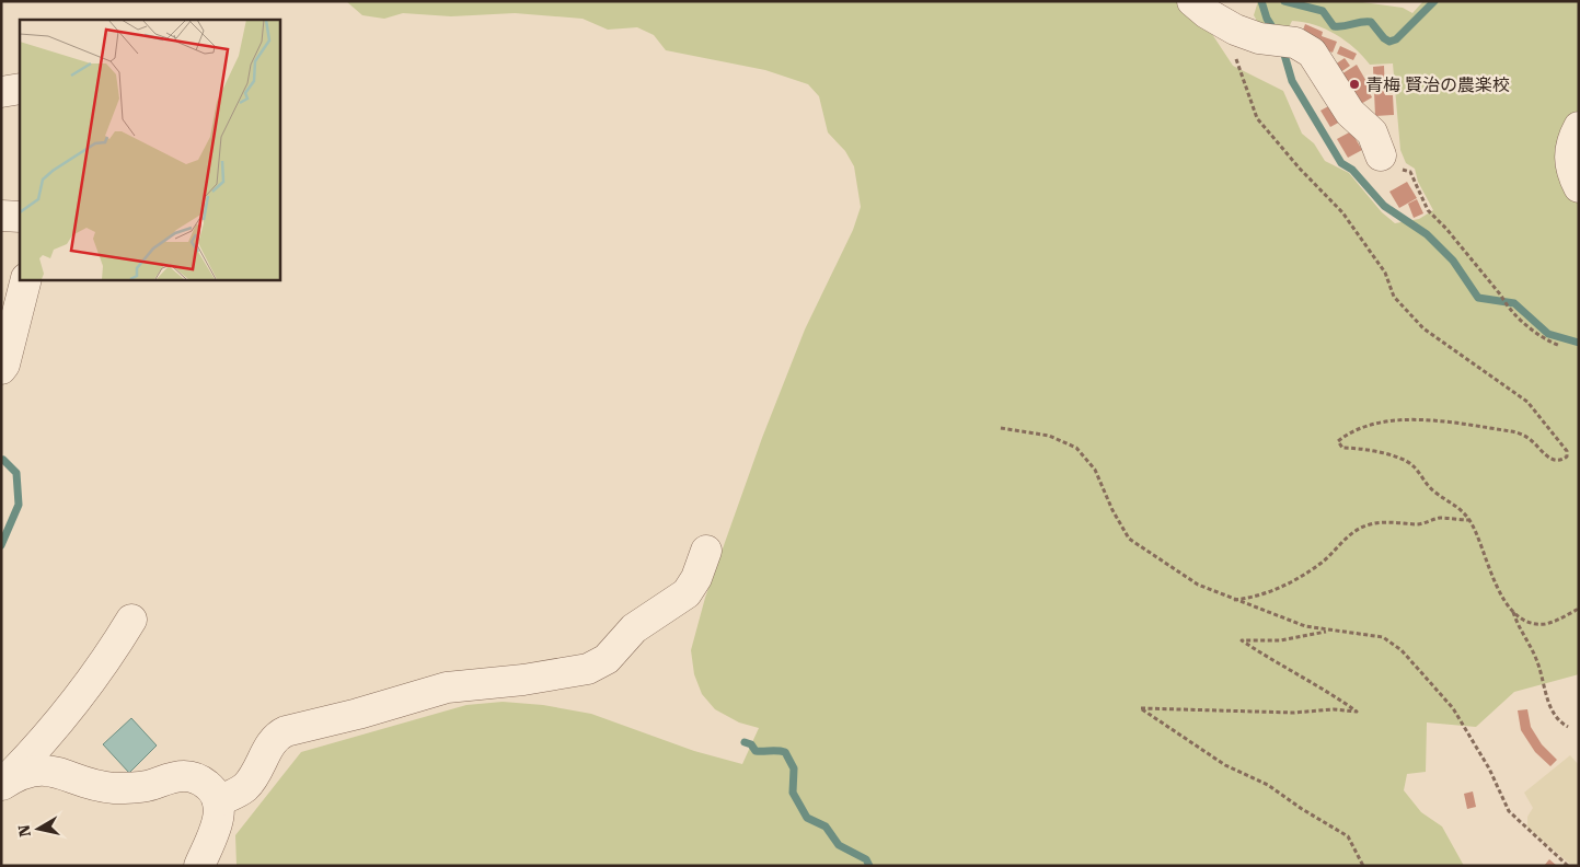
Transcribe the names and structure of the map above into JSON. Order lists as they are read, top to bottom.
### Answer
{
  "places": ["青梅 賢治の農楽校"],
  "north": "left"
}
